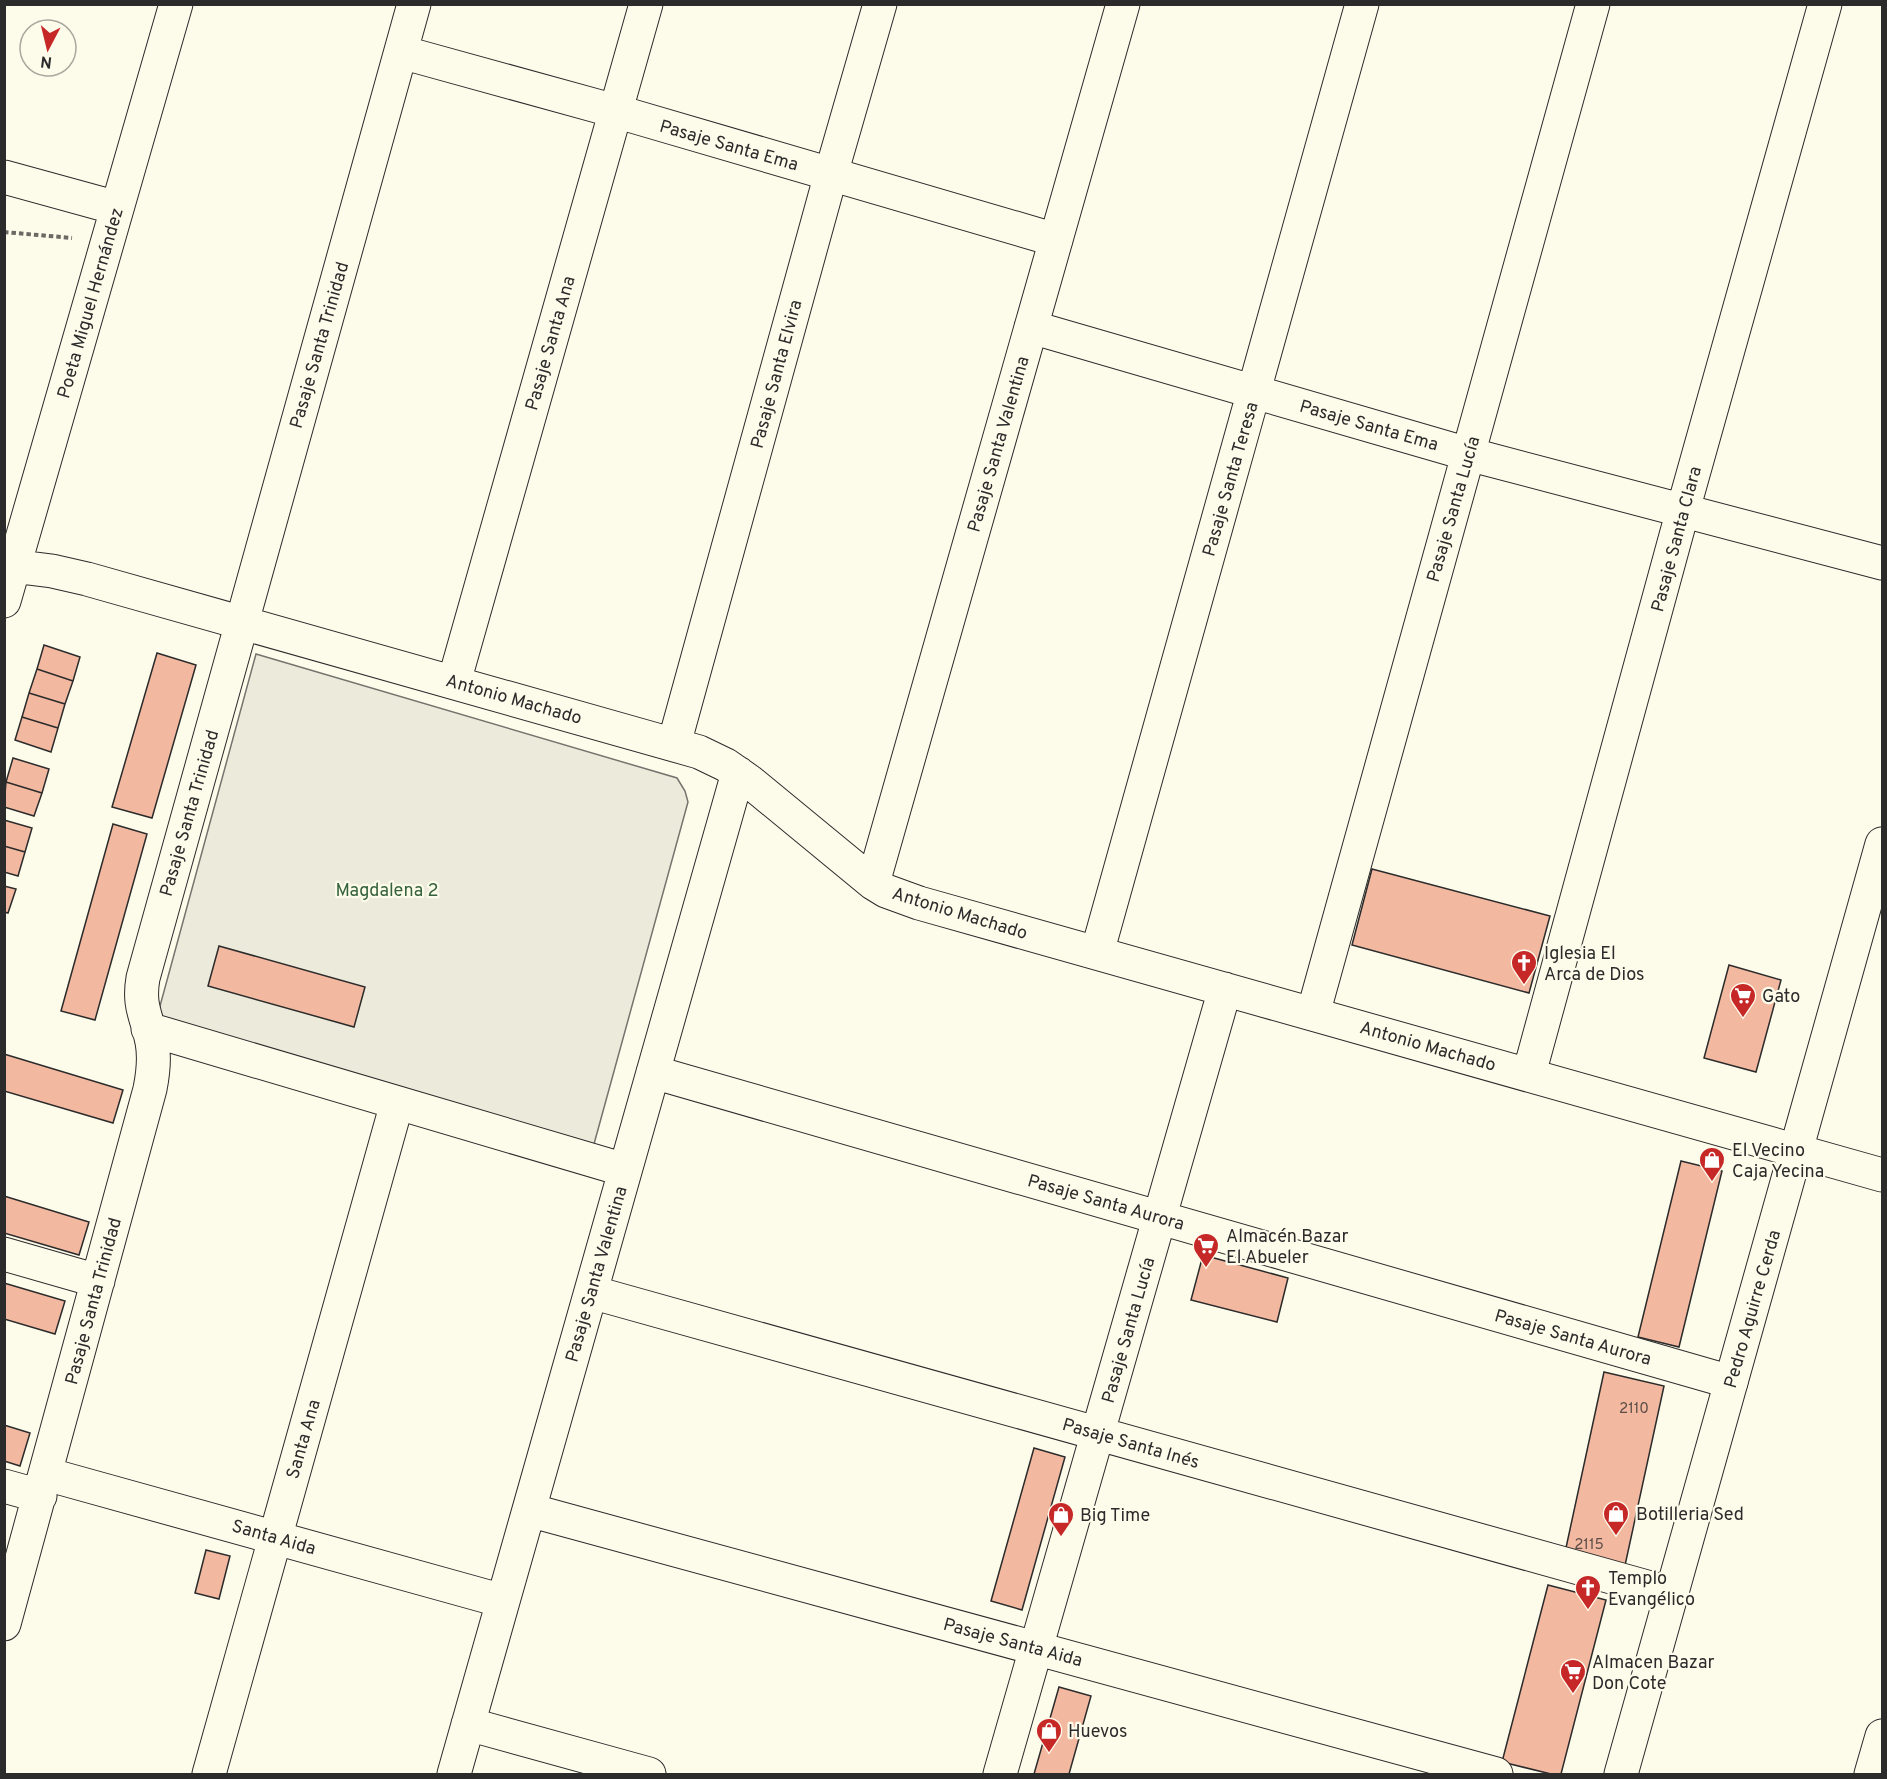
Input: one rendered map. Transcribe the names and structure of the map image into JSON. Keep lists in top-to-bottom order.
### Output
{
  "streets": {
    "street": [
      "Pasaje Santa Ema",
      "Poeta Miguel Hernández",
      "Pasaje Santa Ana",
      "Pasaje Santa Trinidad",
      "Pasaje Santa Elvira",
      "Pasaje Santa Valentina",
      "Pasaje Santa Teresa",
      "Pasaje Santa Lucía",
      "Pasaje Santa Clara",
      "Antonio Machado",
      "Pasaje Santa Aurora",
      "Pedro Aguirre Cerda",
      "Santa Ana",
      "Pasaje Santa Inés",
      "Santa Aida",
      "Pasaje Santa Aida"
    ]
  },
  "crossings": [
    ["Pasaje Santa Ema", "Pasaje Santa Ana"],
    ["Pasaje Santa Ema", "Pasaje Santa Trinidad"],
    ["Pasaje Santa Ema", "Pasaje Santa Elvira"],
    ["Pasaje Santa Ema", "Pasaje Santa Valentina"],
    ["Pasaje Santa Ema", "Pasaje Santa Teresa"],
    ["Pasaje Santa Ema", "Pasaje Santa Lucía"],
    ["Pasaje Santa Ema", "Pasaje Santa Clara"],
    ["Poeta Miguel Hernández", "Antonio Machado"],
    ["Pasaje Santa Ana", "Antonio Machado"],
    ["Pasaje Santa Trinidad", "Antonio Machado"],
    ["Pasaje Santa Trinidad", "Santa Aida"],
    ["Pasaje Santa Elvira", "Antonio Machado"],
    ["Pasaje Santa Valentina", "Antonio Machado"],
    ["Pasaje Santa Valentina", "Pasaje Santa Aurora"],
    ["Pasaje Santa Valentina", "Pasaje Santa Inés"],
    ["Pasaje Santa Valentina", "Santa Aida"],
    ["Pasaje Santa Valentina", "Pasaje Santa Aida"],
    ["Pasaje Santa Teresa", "Antonio Machado"],
    ["Pasaje Santa Lucía", "Antonio Machado"],
    ["Pasaje Santa Lucía", "Pasaje Santa Aurora"],
    ["Pasaje Santa Lucía", "Pasaje Santa Inés"],
    ["Pasaje Santa Lucía", "Pasaje Santa Aida"],
    ["Pasaje Santa Clara", "Antonio Machado"],
    ["Antonio Machado", "Pedro Aguirre Cerda"],
    ["Pasaje Santa Aurora", "Pedro Aguirre Cerda"],
    ["Pedro Aguirre Cerda", "Pasaje Santa Inés"],
    ["Santa Ana", "Santa Aida"]
  ],
  "parks": ["Magdalena 2"],
  "places": {
    "church": ["Iglesia El Arca de Dios", "Templo Evangélico"],
    "supermarket": ["Gato", "Almacén Bazar El Abueler", "Almacen Bazar Don Cote"],
    "shop": [
      "El Vecino Caja Yecina",
      "Botilleria Sed",
      "Big Time",
      "Huevos"
    ]
  },
  "house_numbers": ["2110", "2115"],
  "north": "bottom"
}
